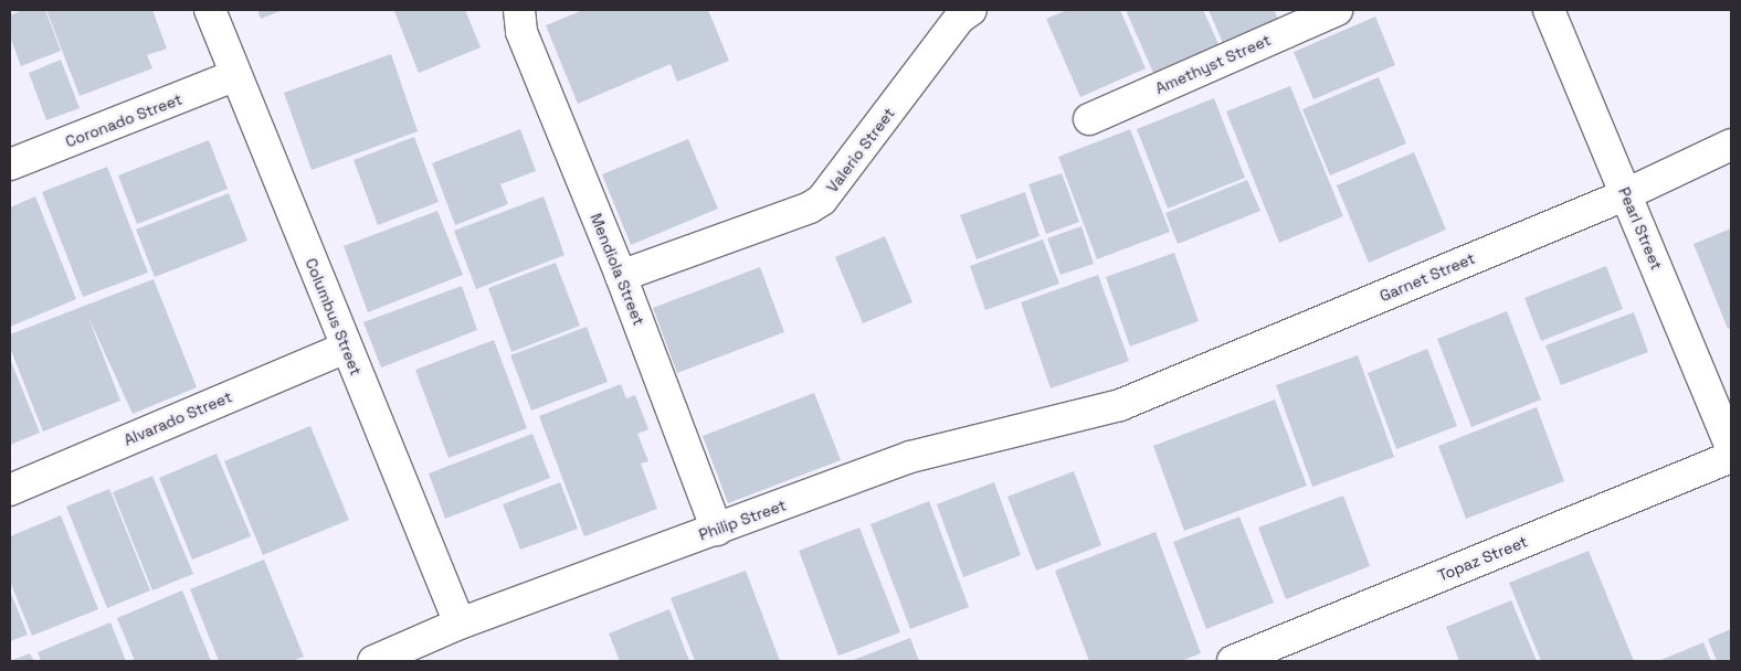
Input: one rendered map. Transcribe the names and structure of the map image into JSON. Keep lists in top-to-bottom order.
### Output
{
  "streets": {
    "street": [
      "Amethyst Street",
      "Coronado Street",
      "Valerio Street",
      "Pearl Street",
      "Mendiola Street",
      "Garnet Street",
      "Columbus Street",
      "Alvarado Street",
      "Philip Street",
      "Topaz Street"
    ]
  },
  "crossings": [
    ["Coronado Street", "Columbus Street"],
    ["Valerio Street", "Mendiola Street"],
    ["Pearl Street", "Garnet Street"],
    ["Mendiola Street", "Philip Street"],
    ["Garnet Street", "Philip Street"],
    ["Columbus Street", "Alvarado Street"],
    ["Columbus Street", "Philip Street"]
  ]
}
